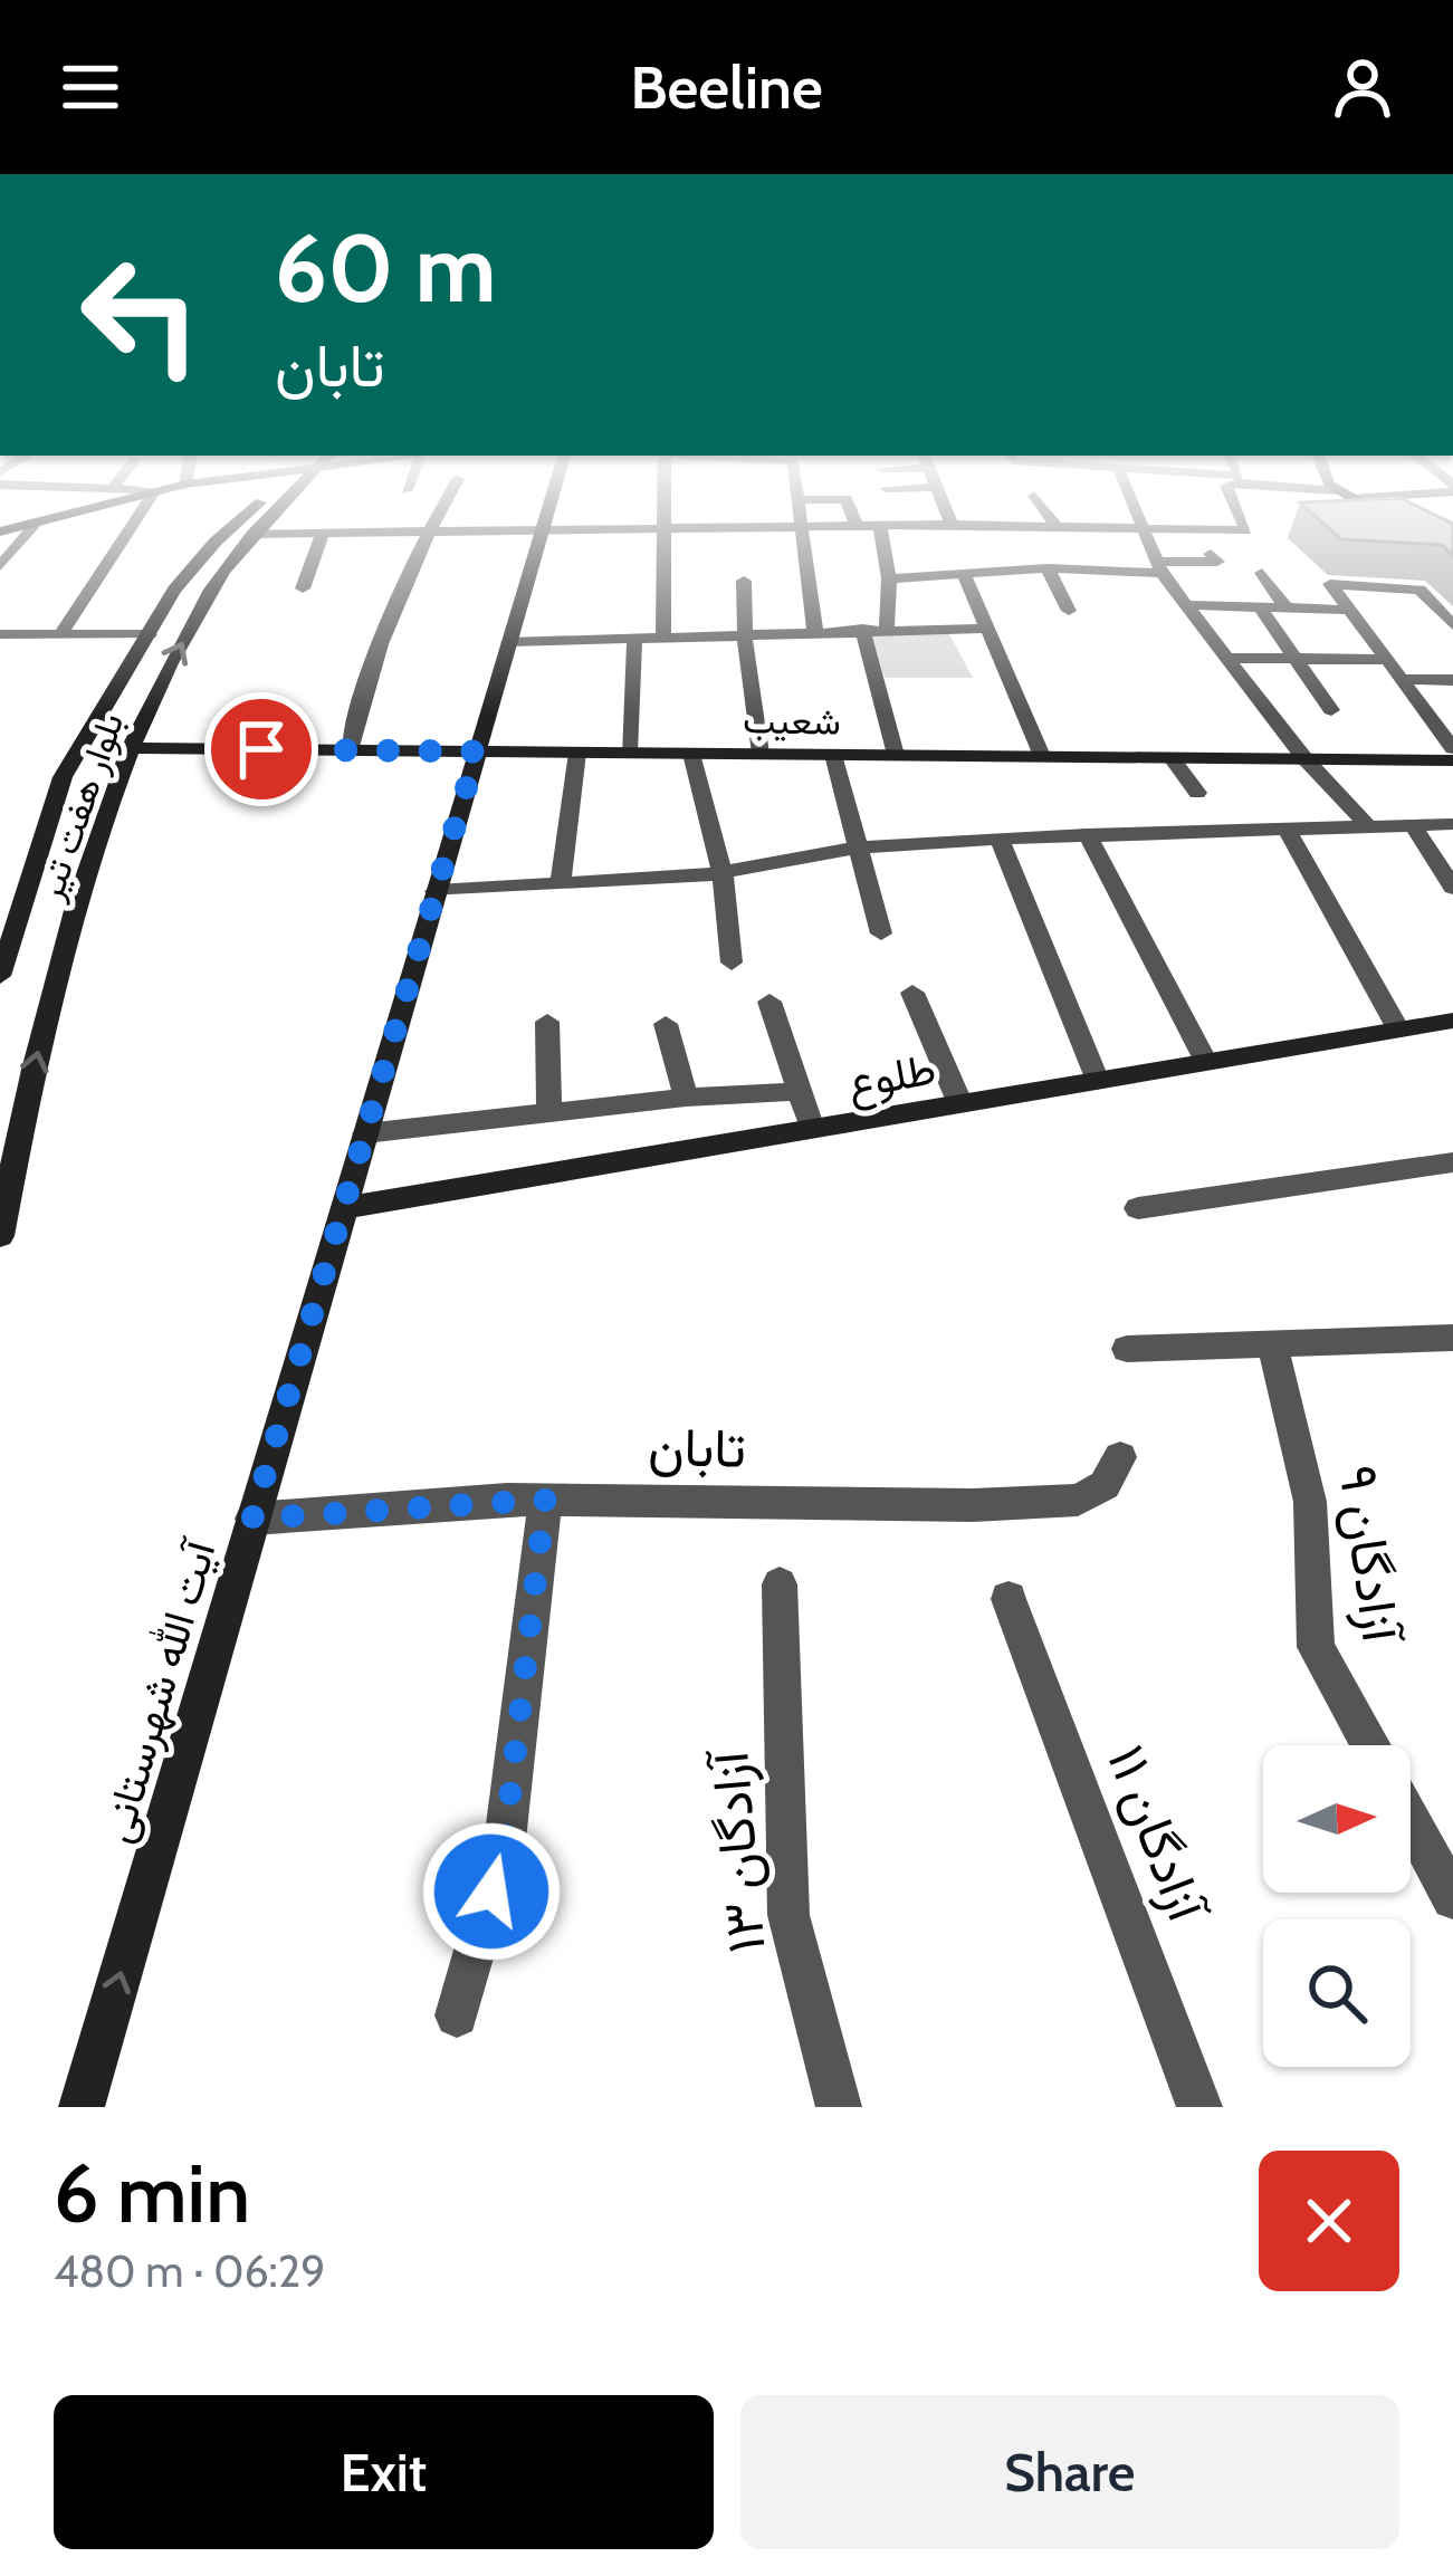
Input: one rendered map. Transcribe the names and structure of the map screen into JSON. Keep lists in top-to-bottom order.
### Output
{
  "streets": {
    "street": [
      "شعیب",
      "بلوار هفت تیر",
      "طلوع",
      "تابان",
      "آزادگان ۹",
      "آیت الله شهرستانی",
      "آزادگان ۱۱",
      "آزادگان ۱۳"
    ]
  },
  "crossings": [
    ["شعیب", "بلوار هفت تیر"],
    ["شعیب", "آیت الله شهرستانی"],
    ["طلوع", "آیت الله شهرستانی"],
    ["تابان", "آیت الله شهرستانی"]
  ],
  "one_way": ["آیت الله شهرستانی"],
  "north": "right",
  "page": {
    "header": "Beeline",
    "turn": ["60 m", "تابان"],
    "heading": ["6 min", "480 m · 06:29"],
    "buttons": ["Exit", "Share"]
  }
}
